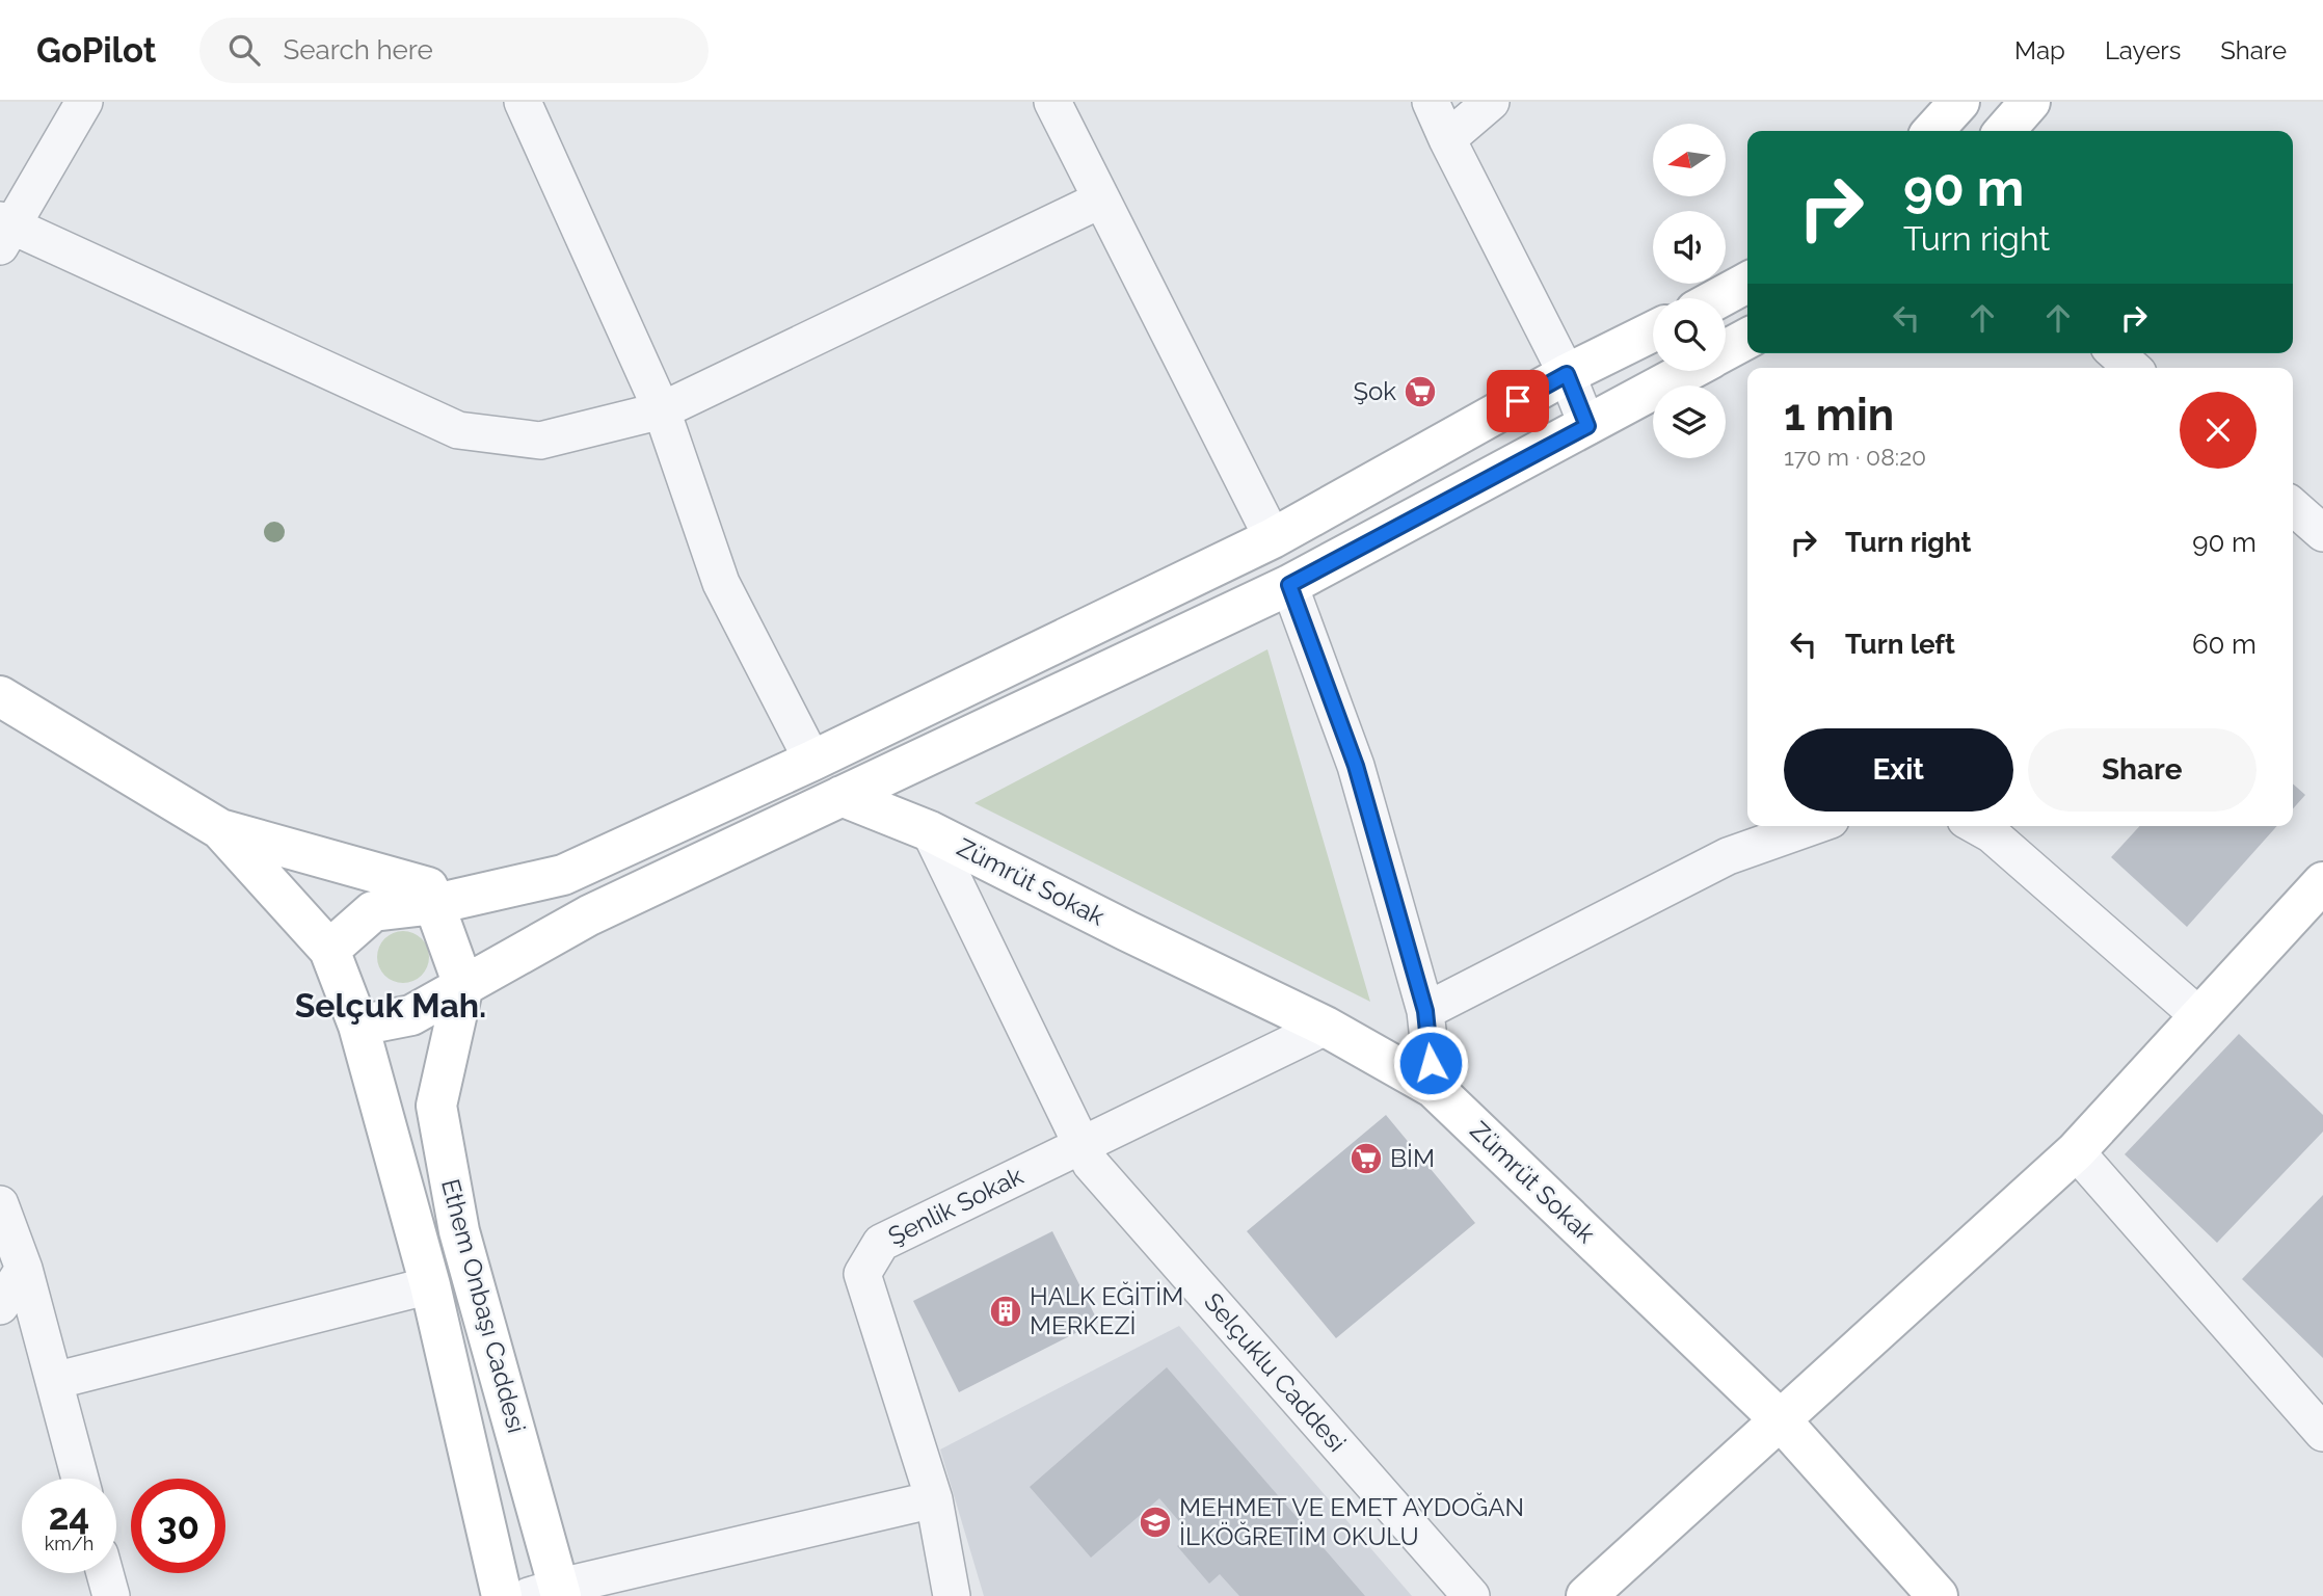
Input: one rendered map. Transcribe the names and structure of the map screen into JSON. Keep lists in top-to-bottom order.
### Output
{
  "streets": {
    "street": [
      "Zümrüt Sokak",
      "Şenlik Sokak",
      "Ethem Onbaşı Caddesi",
      "Selçuklu Caddesi"
    ]
  },
  "crossings": [
    ["Zümrüt Sokak", "Şenlik Sokak"],
    ["Zümrüt Sokak", "Selçuklu Caddesi"],
    ["Şenlik Sokak", "Selçuklu Caddesi"]
  ],
  "districts": ["Selçuk Mah."],
  "places": {
    "supermarket": ["Şok", "BİM"],
    "building": ["HALK EĞİTİM MERKEZİ"],
    "school or university": ["MEHMET VE EMET AYDOĞAN İLKÖĞRETİM OKULU"]
  },
  "north": "left",
  "page": {
    "header": "GoPilot",
    "search": "Search here",
    "nav": ["Map", "Layers", "Share"],
    "turn": ["90 m", "Turn right"],
    "heading": ["1 min", "170 m · 08:20"],
    "list": [
      {
        "name": "Turn right",
        "value": "90 m"
      },
      {
        "name": "Turn left",
        "value": "60 m"
      }
    ],
    "buttons": ["Exit", "Share"],
    "speed": "24 km/h",
    "limit": "30"
  }
}
